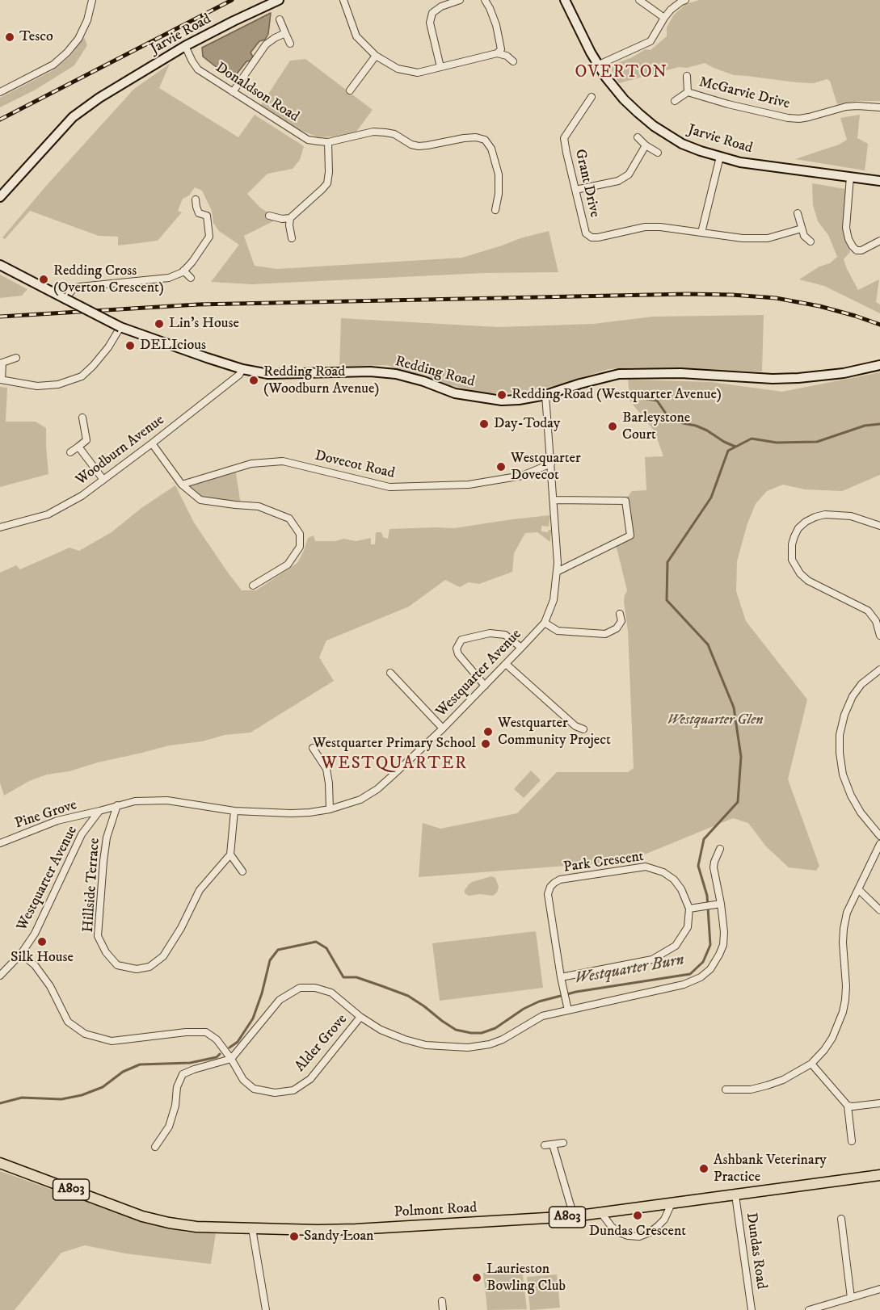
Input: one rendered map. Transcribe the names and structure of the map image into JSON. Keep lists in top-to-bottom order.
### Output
{
  "streets": {
    "main road": [
      "Jarvie Road",
      "Redding Road",
      "A803",
      "Polmont Road"
    ],
    "street": [
      "Donaldson Road",
      "McGarvie Drive",
      "Grant Drive",
      "Woodburn Avenue",
      "Dovecot Road",
      "Westquarter Avenue",
      "Pine Grove",
      "Park Crescent",
      "Hillside Terrace",
      "Alder Grove",
      "Dundas Road"
    ]
  },
  "crossings": [
    ["Jarvie Road", "Donaldson Road"],
    ["Redding Road", "Woodburn Avenue"],
    ["Redding Road", "Westquarter Avenue"],
    ["Dovecot Road", "Westquarter Avenue"],
    ["Westquarter Avenue", "Pine Grove"],
    ["Westquarter Avenue", "Hillside Terrace"],
    ["Polmont Road", "Dundas Road"]
  ],
  "districts": ["OVERTON", "WESTQUARTER"],
  "water": ["Westquarter Burn"],
  "parks": ["Westquarter Glen"],
  "places": [
    "Tesco",
    "Redding Cross (Overton Crescent)",
    "Lin's House",
    "DELIcious",
    "Redding Road (Woodburn Avenue)",
    "Redding Road (Westquarter Avenue)",
    "Day-Today",
    "Barleystone Court",
    "Westquarter Dovecot",
    "Westquarter Community Project",
    "Westquarter Primary School",
    "Silk House",
    "Ashbank Veterinary Practice",
    "Dundas Crescent",
    "Sandy Loan",
    "Laurieston Bowling Club"
  ]
}
